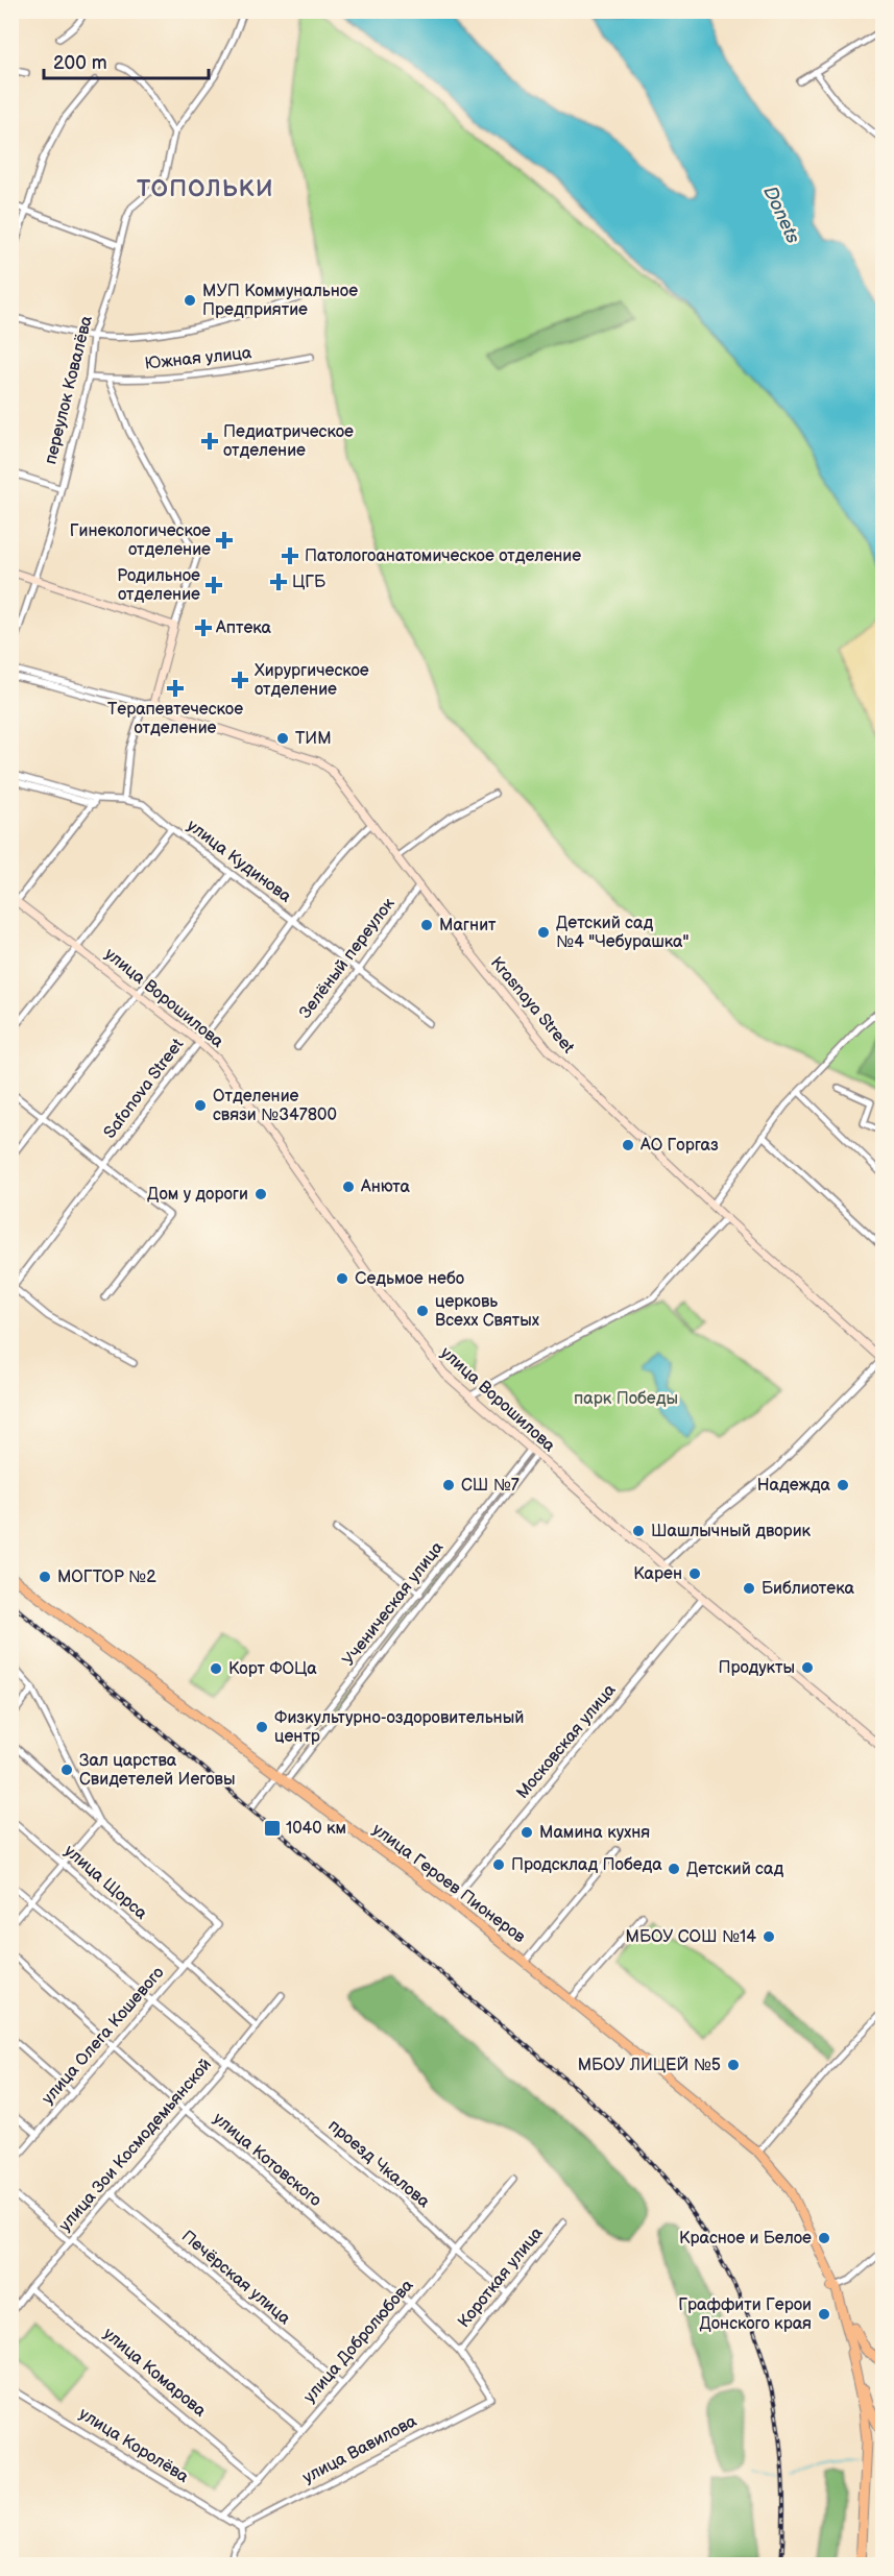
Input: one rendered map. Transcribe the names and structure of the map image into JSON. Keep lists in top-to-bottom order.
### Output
{
  "streets": {
    "main road": ["улица Героев Пионеров"],
    "street": [
      "Южная улица",
      "переулок Ковалёва",
      "улица Кудинова",
      "Зелёный переулок",
      "улица Ворошилова",
      "Krasnaya Street",
      "Safonova Street",
      "Ученическая улица",
      "Московская улица",
      "улица Щорса",
      "улица Олега Кошевого",
      "улица Зои Космодемьянской",
      "улица Котовского",
      "проезд Чкалова",
      "Печёрская улица",
      "Короткая улица",
      "улица Добролюбова",
      "улица Комарова",
      "улица Королёва",
      "улица Вавилова"
    ]
  },
  "crossings": [
    ["Южная улица", "переулок Ковалёва"],
    ["улица Кудинова", "Зелёный переулок"],
    ["улица Кудинова", "Safonova Street"],
    ["Зелёный переулок", "Krasnaya Street"],
    ["улица Ворошилова", "Safonova Street"],
    ["улица Ворошилова", "Ученическая улица"],
    ["улица Ворошилова", "Московская улица"],
    ["Krasnaya Street", "Safonova Street"],
    ["Ученическая улица", "улица Героев Пионеров"],
    ["Московская улица", "улица Героев Пионеров"],
    ["улица Щорса", "улица Олега Кошевого"],
    ["улица Щорса", "улица Зои Космодемьянской"],
    ["улица Олега Кошевого", "улица Котовского"],
    ["улица Олега Кошевого", "проезд Чкалова"],
    ["улица Зои Космодемьянской", "улица Котовского"],
    ["улица Зои Космодемьянской", "проезд Чкалова"],
    ["улица Зои Космодемьянской", "Печёрская улица"],
    ["улица Зои Космодемьянской", "улица Комарова"],
    ["улица Котовского", "Короткая улица"],
    ["улица Котовского", "улица Добролюбова"],
    ["улица Котовского", "улица Вавилова"],
    ["проезд Чкалова", "Короткая улица"],
    ["проезд Чкалова", "улица Добролюбова"],
    ["Печёрская улица", "улица Добролюбова"],
    ["улица Добролюбова", "улица Комарова"],
    ["улица Добролюбова", "улица Королёва"],
    ["улица Королёва", "улица Вавилова"]
  ],
  "districts": ["ТОПОЛЬКИ"],
  "water": ["Donets"],
  "parks": ["парк Победы"],
  "places": {
    "other": [
      "МУП Коммунальное Предприятие",
      "ТИМ",
      "Магнит",
      "Детский сад №4 \"Чебурашка\"",
      "Отделение связи №347800",
      "АО Горгаз",
      "Анюта",
      "Дом у дороги",
      "Cедьмое небо",
      "церковь Всехх Святых",
      "СШ №7",
      "Надежда",
      "Шашлычный дворик",
      "Карен",
      "МОГТОР №2",
      "Библиотека",
      "Продукты",
      "Корт ФОЦа",
      "Физкультурно-оздоровительный центр",
      "Зал царства Свидетелей Иеговы",
      "Мамина кухня",
      "Продсклад Победа",
      "Детский сад",
      "МБОУ СОШ №14",
      "МБОУ ЛИЦЕЙ №5",
      "Красное и Белое",
      "Граффити Герои Донского края"
    ],
    "health": [
      "Педиатрическое отделение",
      "Гинекологическое отделение",
      "Патологоанатомическое отделение",
      "ЦГБ",
      "Родильное отделение",
      "Аптека",
      "Хирургическое отделение",
      "Терапевтеческое отделение"
    ],
    "transit": ["1040 км"]
  },
  "scale_bar": "200 m"
}
